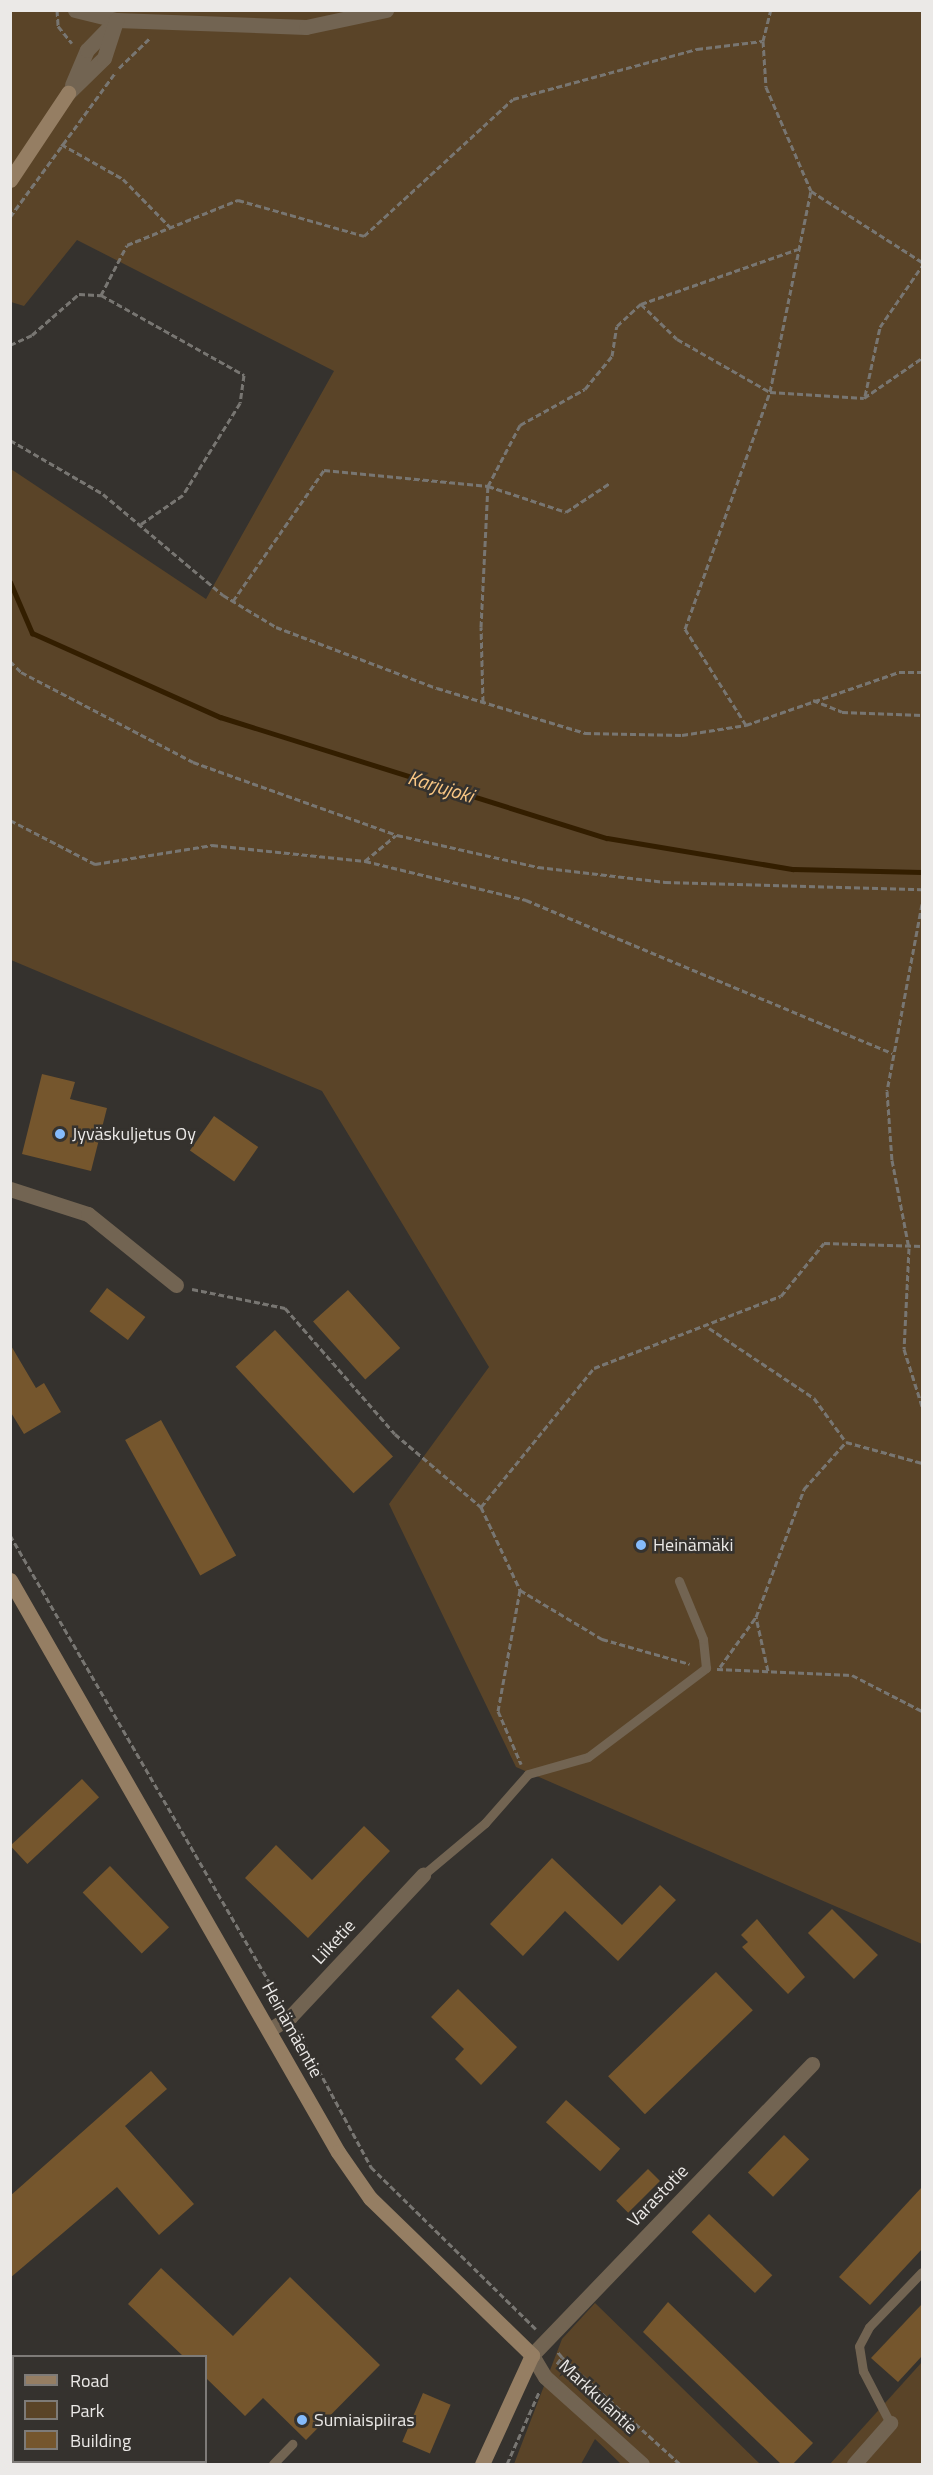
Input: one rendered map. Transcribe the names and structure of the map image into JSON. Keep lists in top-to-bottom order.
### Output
{
  "streets": {
    "street": [
      "Liiketie",
      "Heinämäentie",
      "Varastotie",
      "Markkulantie"
    ]
  },
  "crossings": [
    ["Liiketie", "Heinämäentie"],
    ["Heinämäentie", "Varastotie"],
    ["Heinämäentie", "Markkulantie"],
    ["Varastotie", "Markkulantie"]
  ],
  "water": ["Karjujoki"],
  "places": ["Jyväskuljetus Oy", "Heinämäki", "Sumiaispiiras"],
  "legend": ["Road", "Park", "Building"]
}
